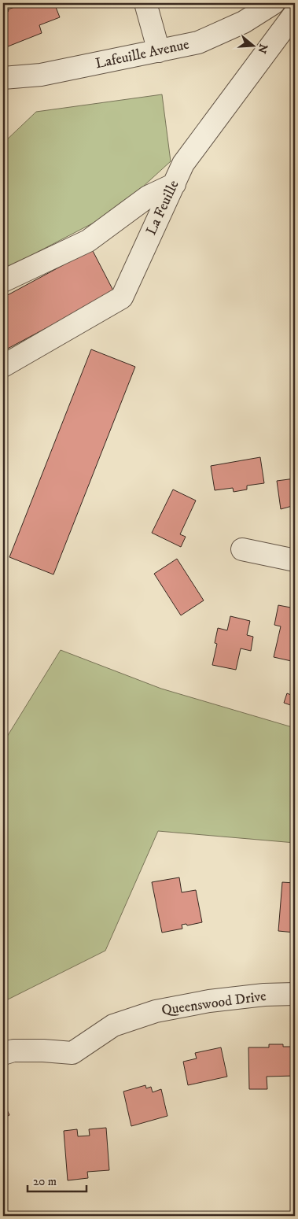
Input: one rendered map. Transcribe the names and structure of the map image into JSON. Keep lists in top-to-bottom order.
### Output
{
  "streets": {
    "street": ["Lafeuille Avenue", "La Feuille", "Queenswood Drive"]
  },
  "scale_bar": "20 m",
  "north": "right"
}
